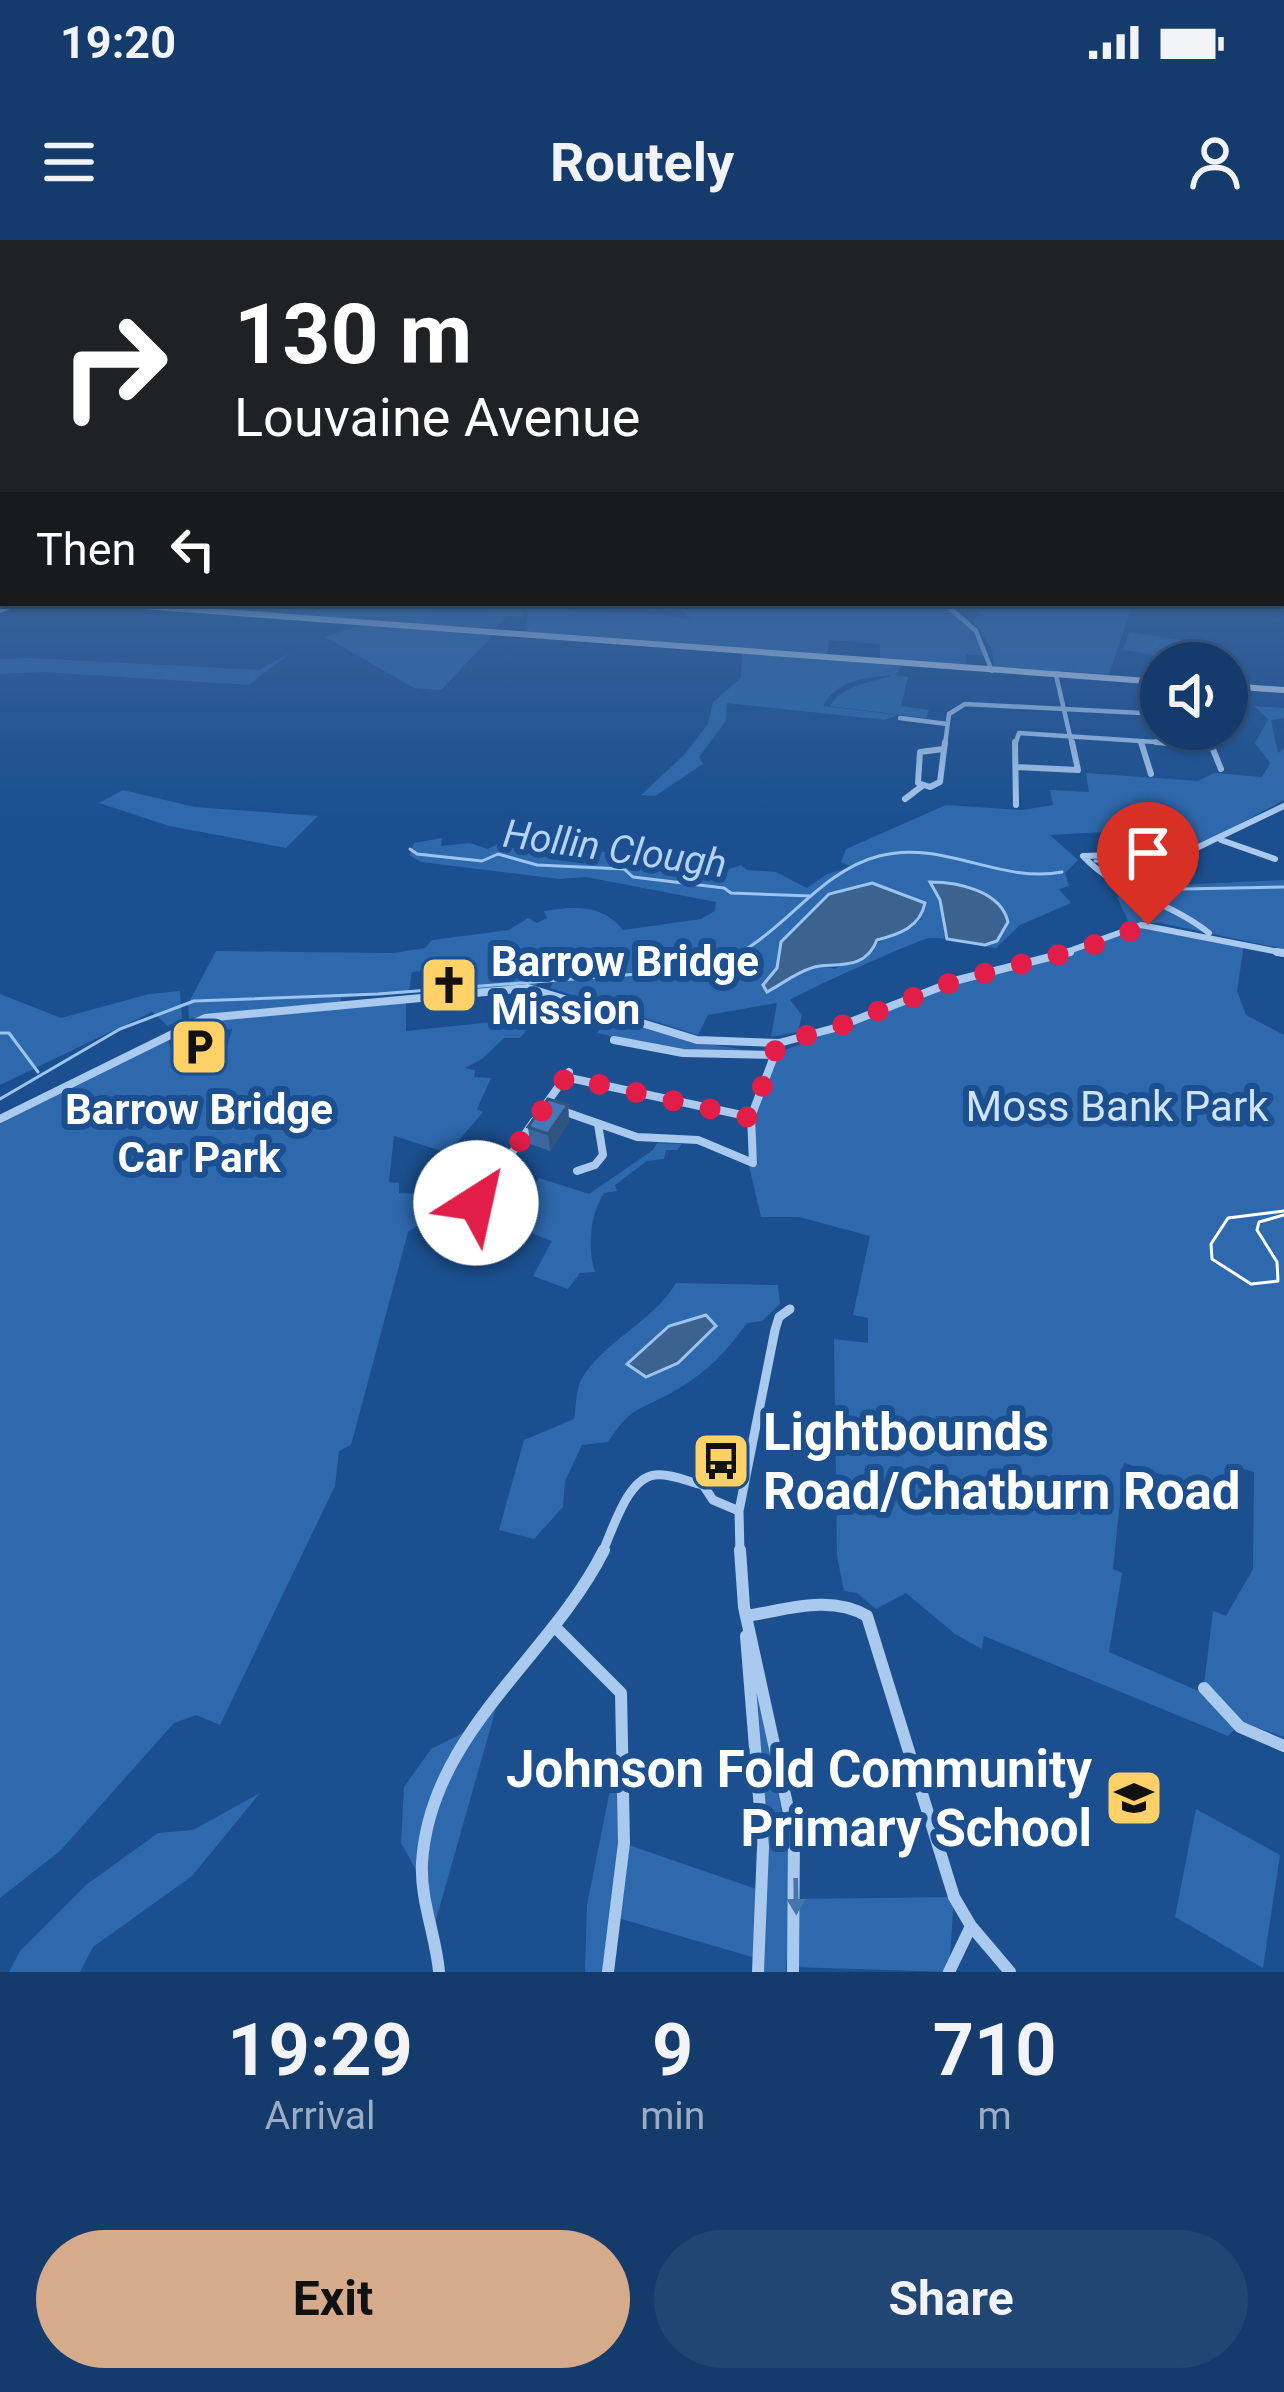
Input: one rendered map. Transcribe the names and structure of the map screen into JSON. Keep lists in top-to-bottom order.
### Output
{
  "water": ["Hollin Clough"],
  "parks": ["Moss Bank Park"],
  "places": {
    "church": ["Barrow Bridge Mission"],
    "parking": ["Barrow Bridge Car Park"],
    "bus stop": ["Lightbounds Road/Chatburn Road"],
    "school or university": ["Johnson Fold Community Primary School"]
  },
  "page": {
    "status": "19:20",
    "header": "Routely",
    "turn": ["130 m", "Louvaine Avenue"],
    "then": "Then",
    "eta": [
      "19:29",
      "Arrival",
      "9",
      "min",
      "710",
      "m"
    ],
    "buttons": ["Exit", "Share"]
  }
}
